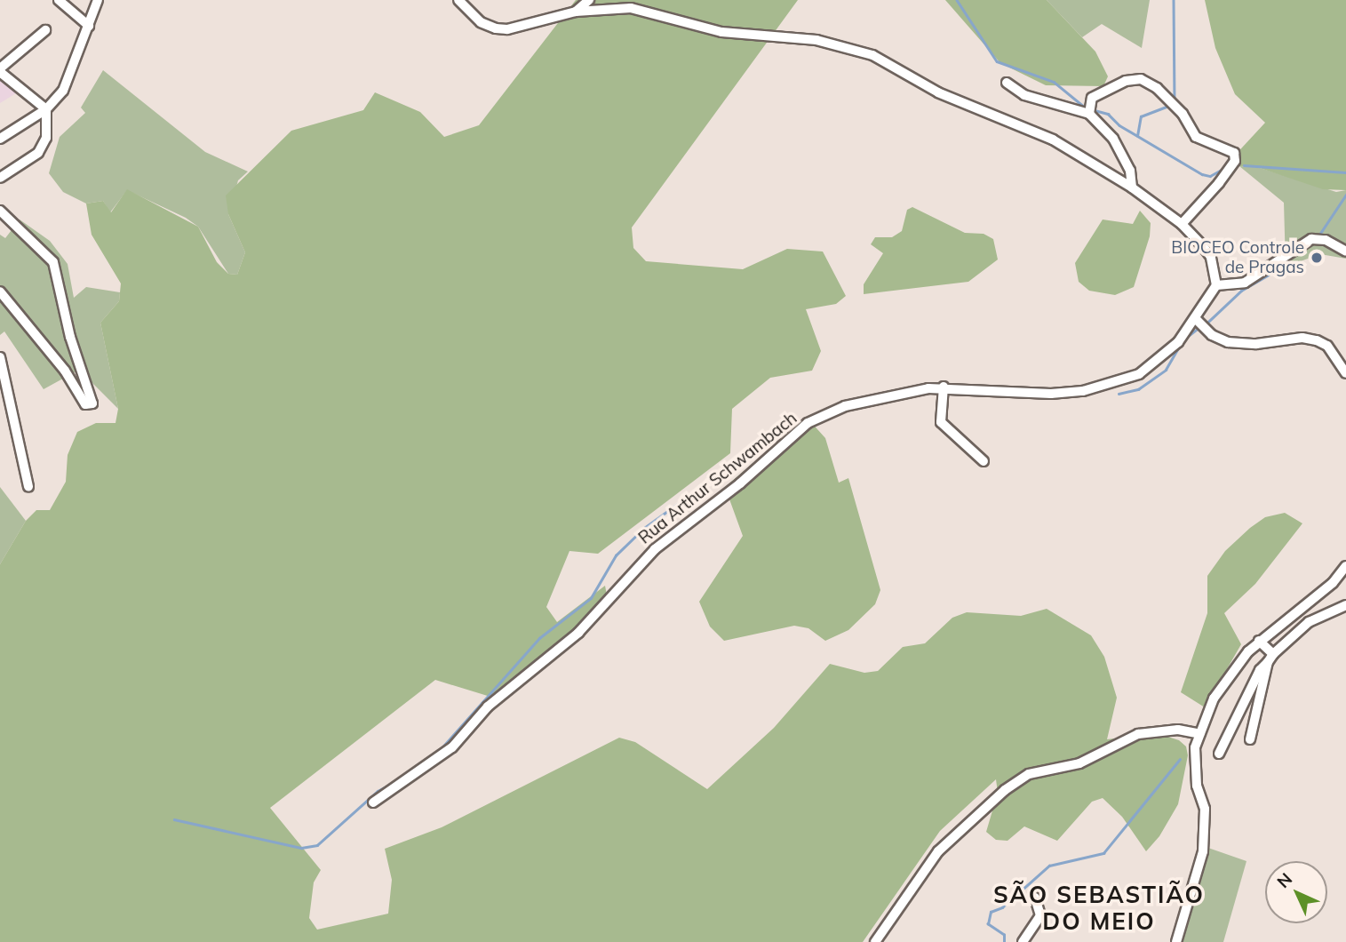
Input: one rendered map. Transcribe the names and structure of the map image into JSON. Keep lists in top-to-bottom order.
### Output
{
  "streets": {
    "street": ["Rua Arthur Schwambach"]
  },
  "districts": ["SÃO SEBASTIÃO DO MEIO"],
  "places": ["BIOCEO Controle de Pragas"],
  "north": "top left"
}
